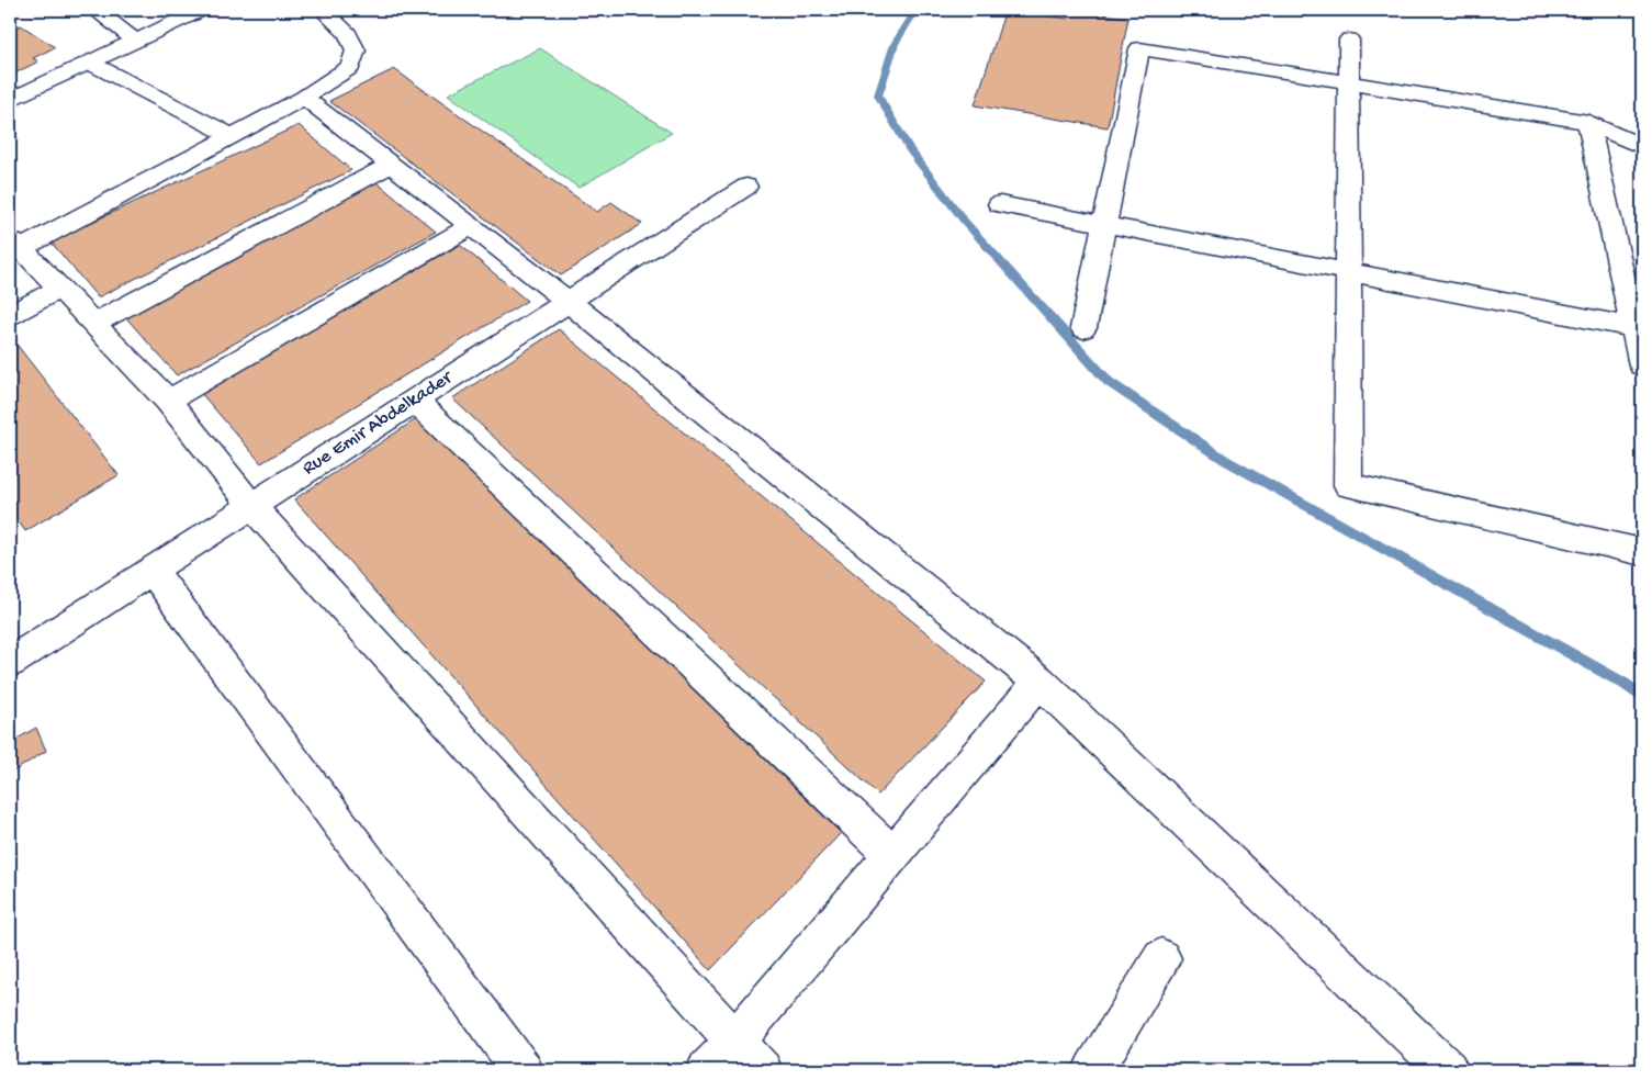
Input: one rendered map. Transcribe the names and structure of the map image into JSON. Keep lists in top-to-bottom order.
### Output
{
  "streets": {
    "street": ["Rue Emir Abdelkader"]
  }
}
